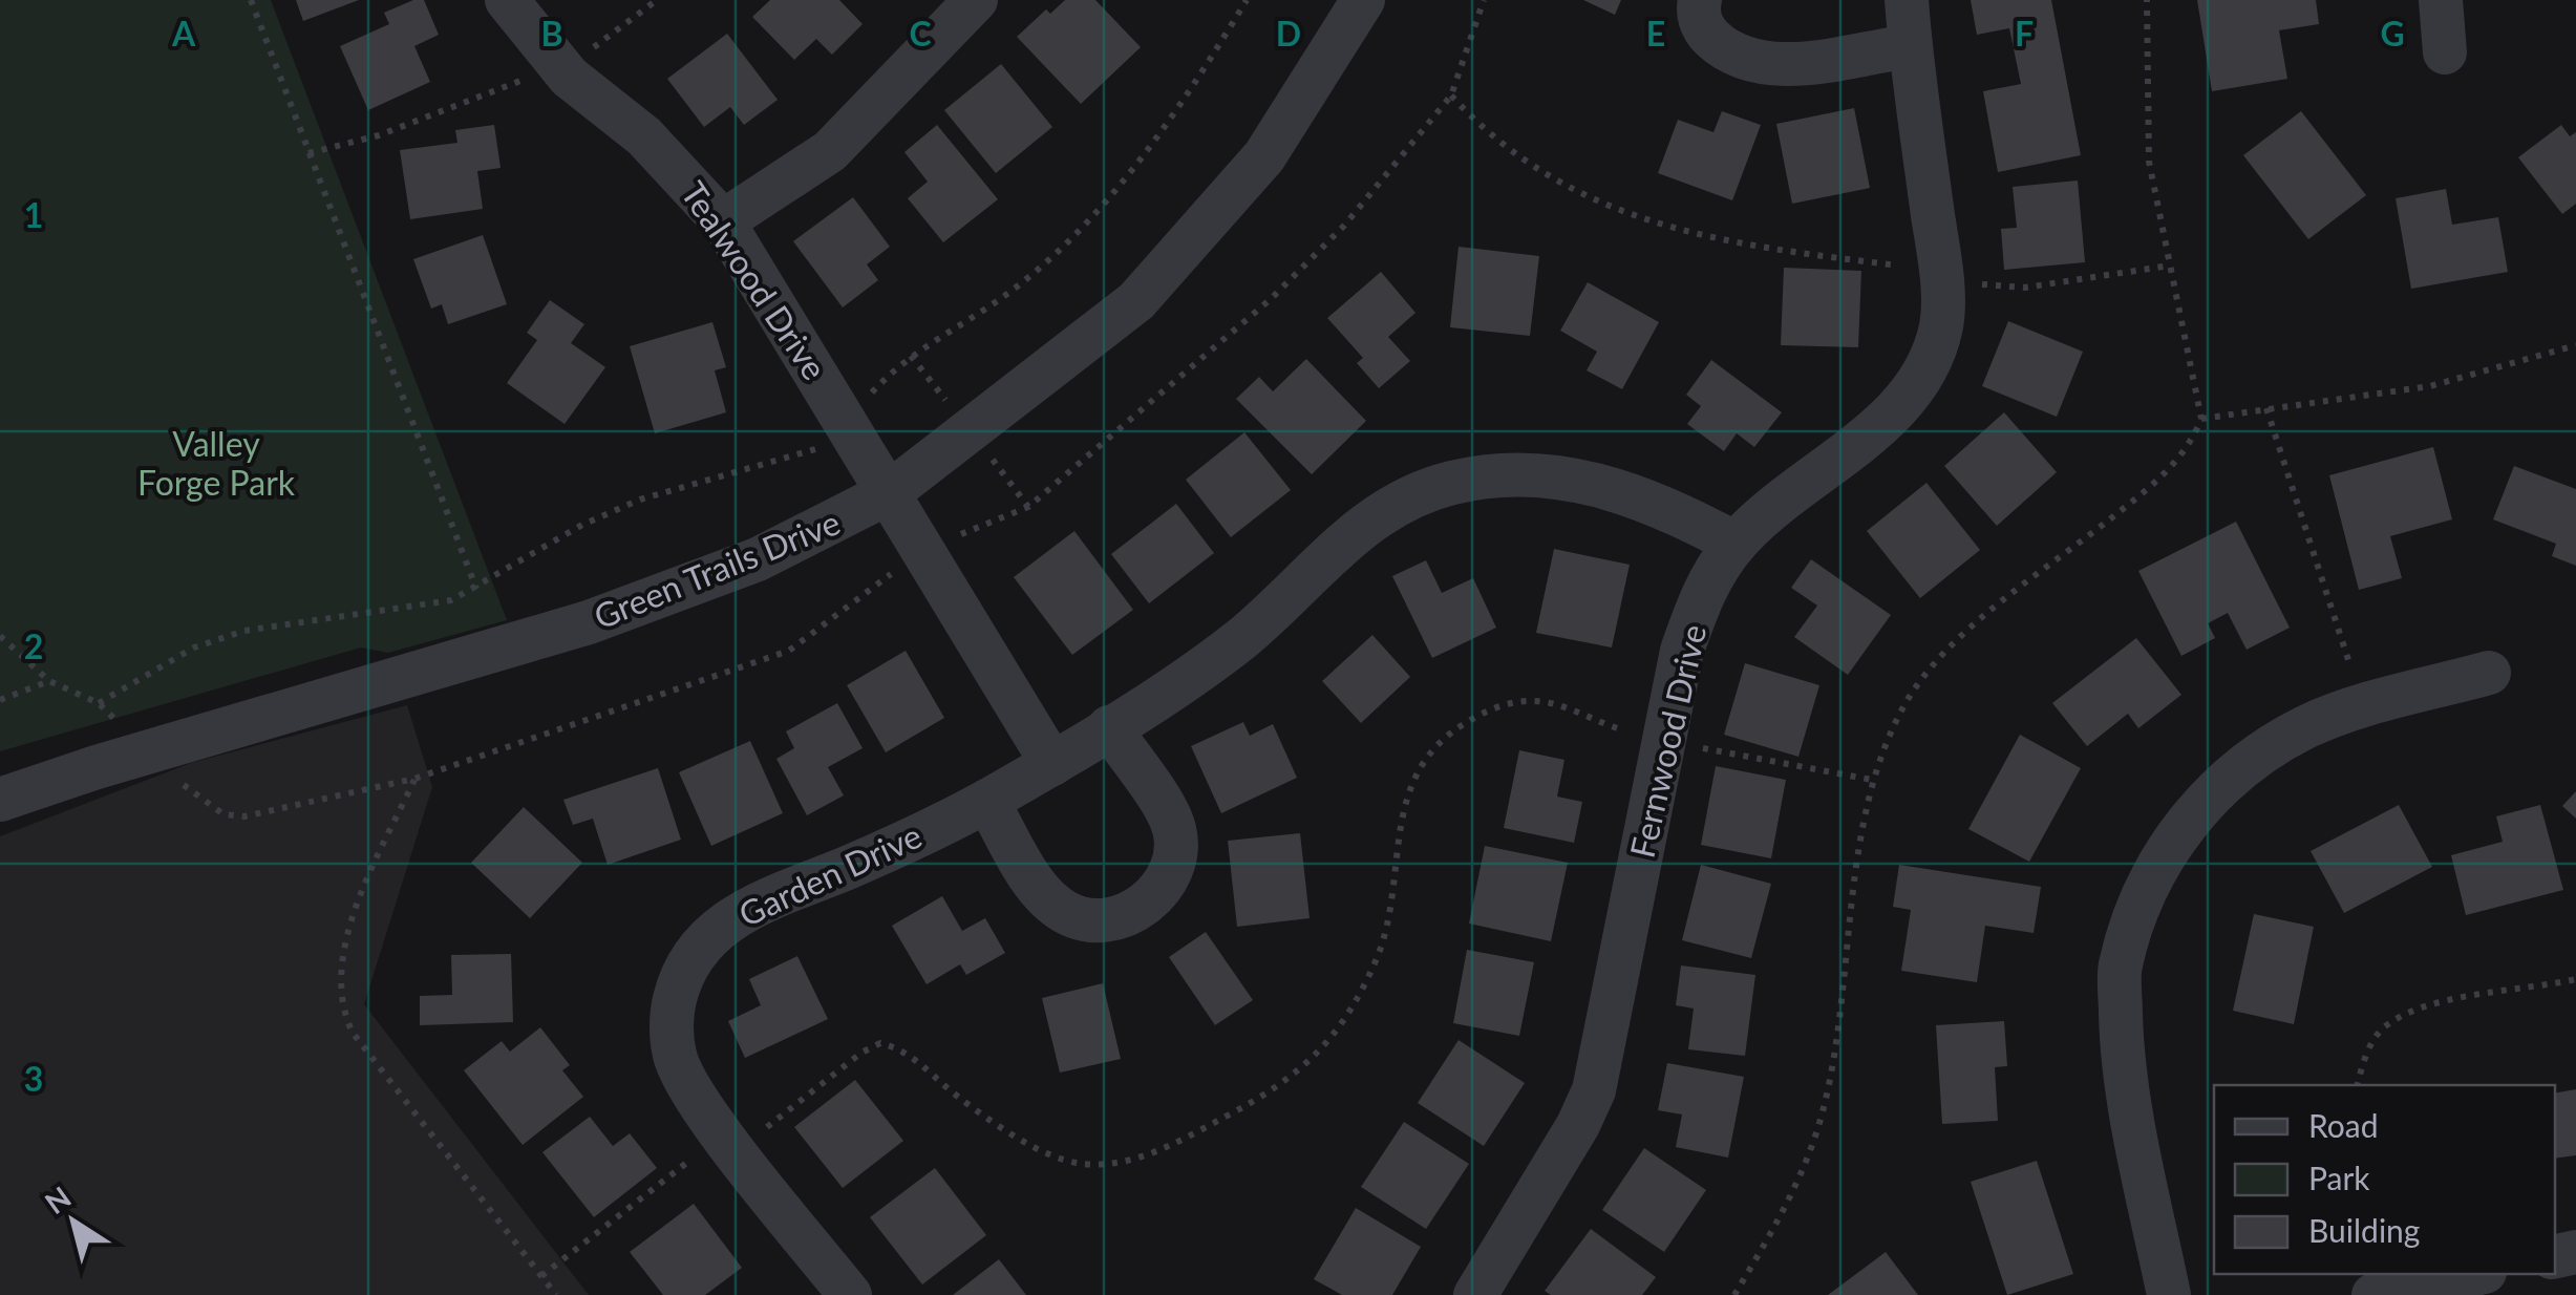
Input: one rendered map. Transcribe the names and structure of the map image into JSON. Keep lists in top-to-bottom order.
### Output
{
  "streets": {
    "street": [
      "Tealwood Drive",
      "Green Trails Drive",
      "Fernwood Drive",
      "Garden Drive"
    ]
  },
  "crossings": [
    ["Tealwood Drive", "Green Trails Drive"],
    ["Fernwood Drive", "Garden Drive"]
  ],
  "parks": ["Valley Forge Park"],
  "legend": ["Road", "Park", "Building"],
  "north": "top left",
  "grid": {
    "columns": [
      "A",
      "B",
      "C",
      "D",
      "E",
      "F",
      "G"
    ],
    "rows": ["1", "2", "3"]
  }
}
